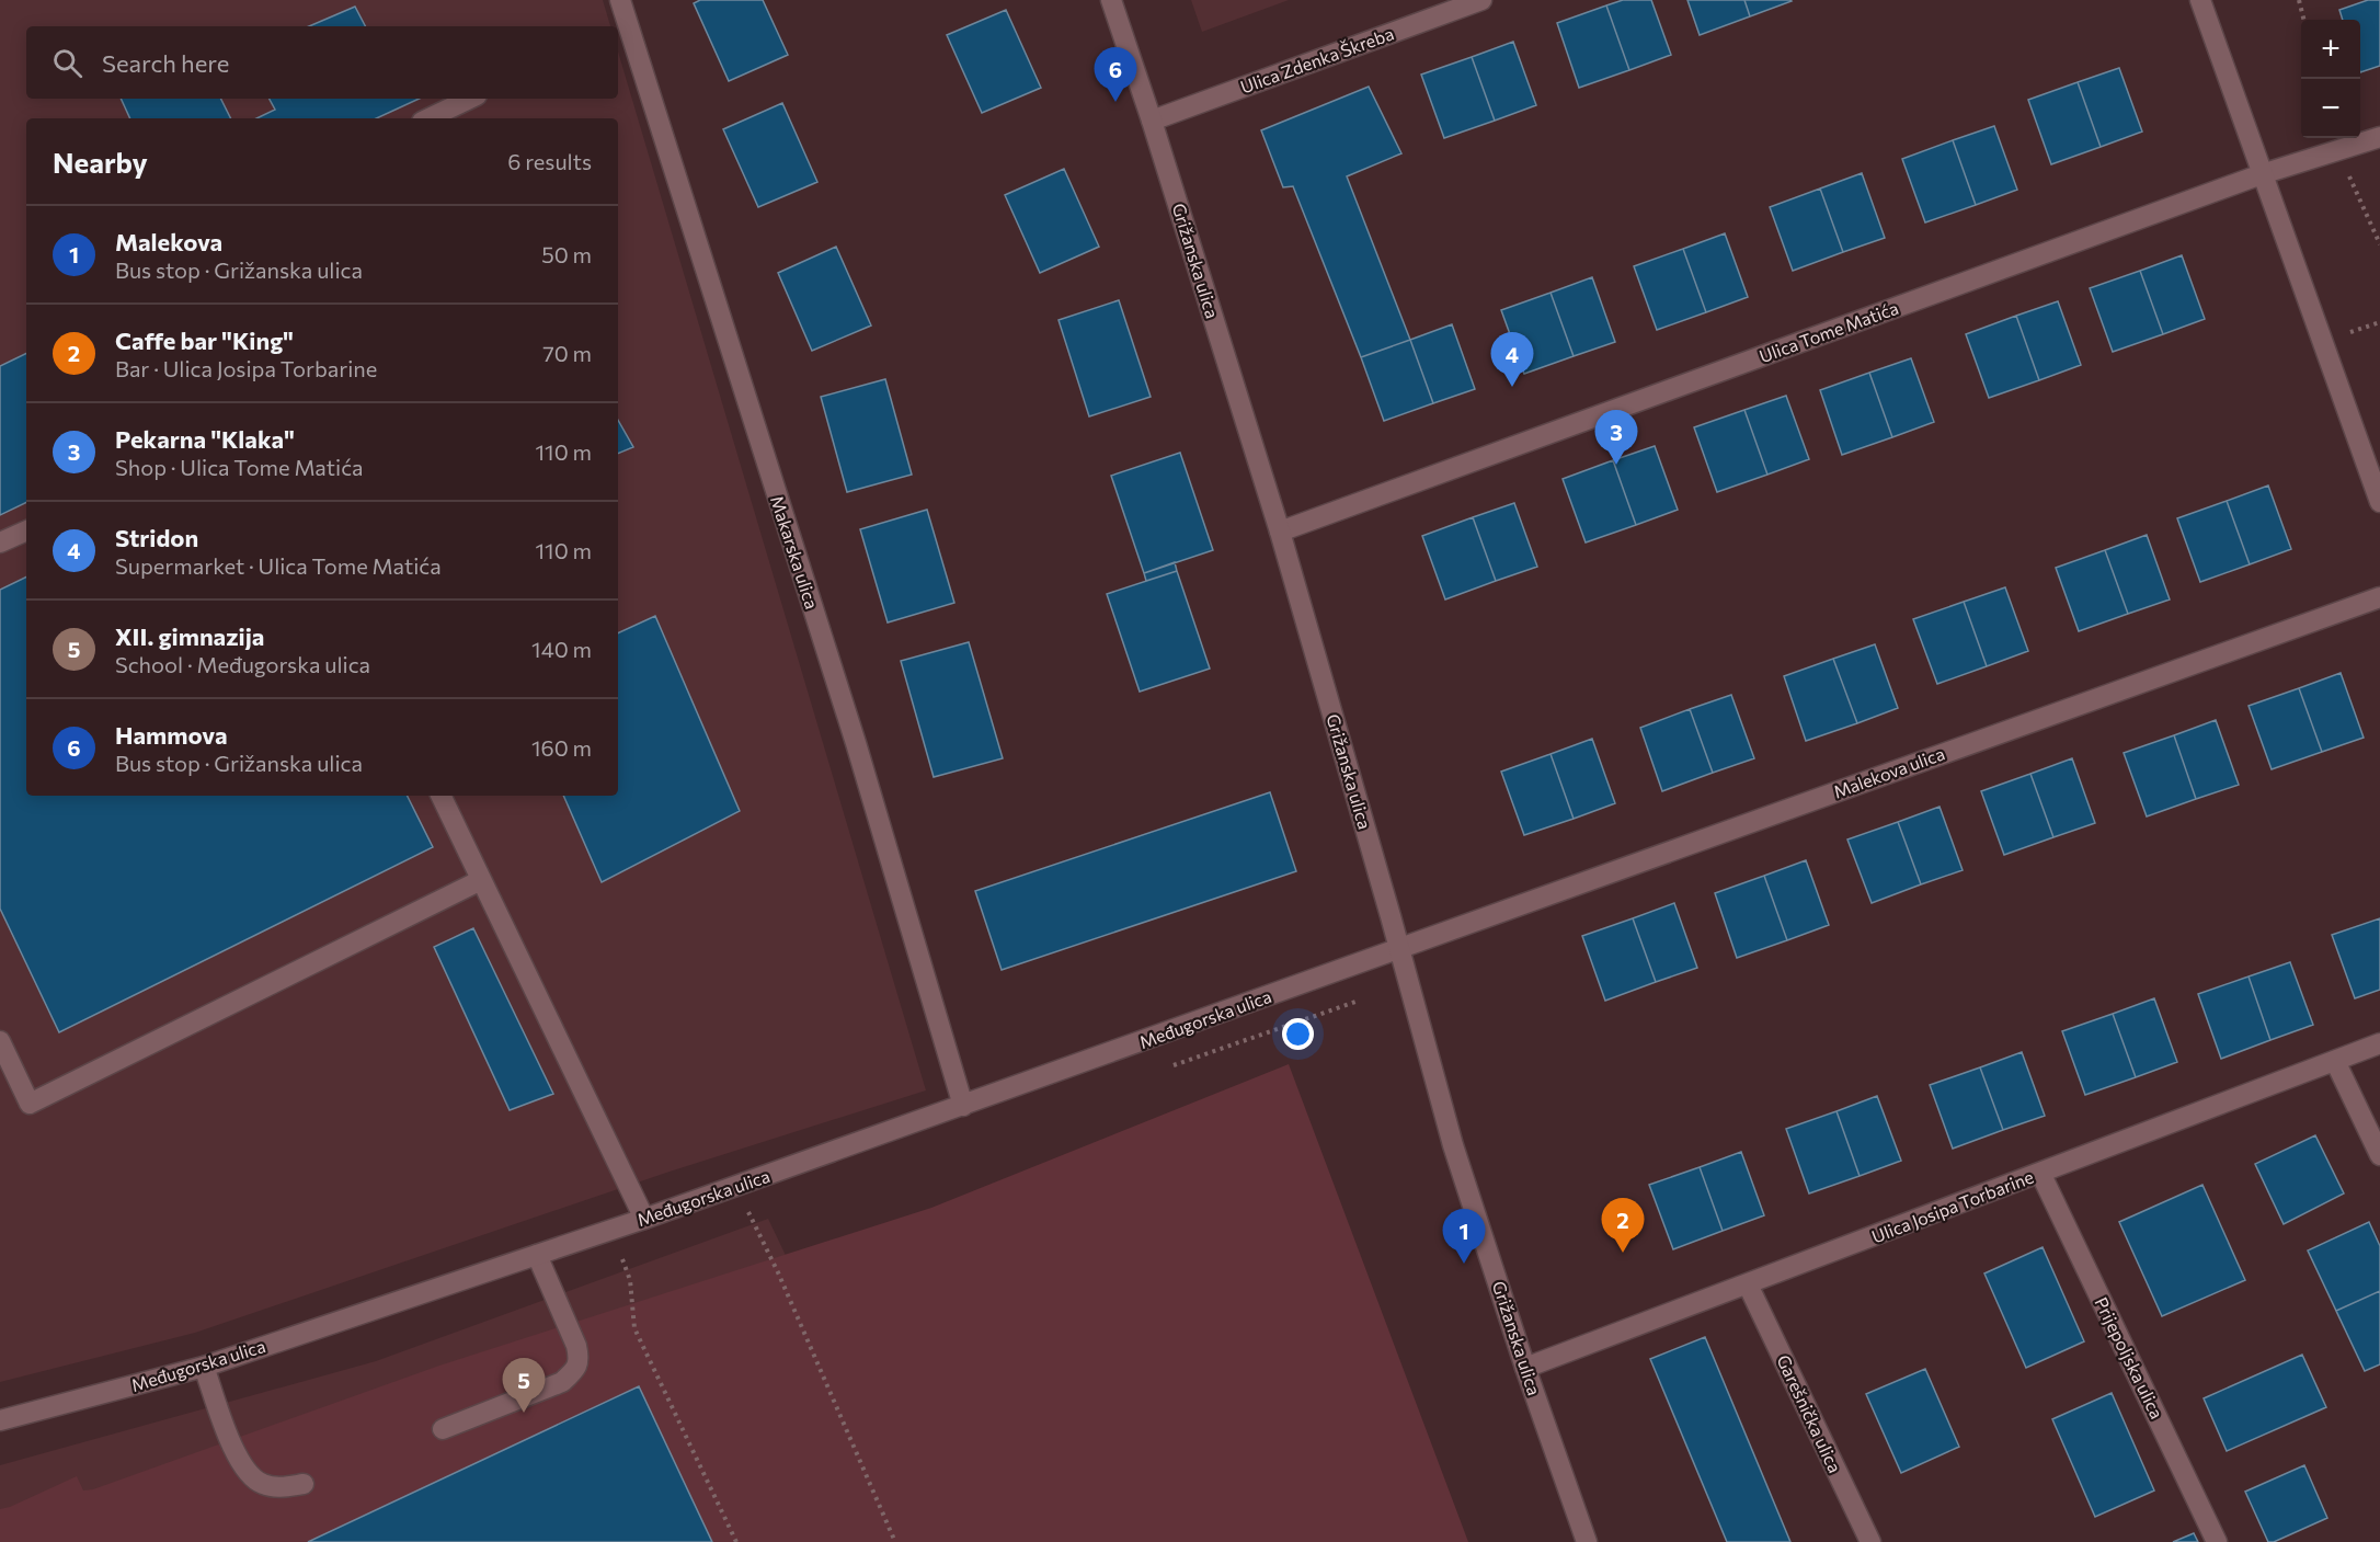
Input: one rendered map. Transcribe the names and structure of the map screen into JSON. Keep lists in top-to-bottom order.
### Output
{
  "streets": {
    "street": [
      "Ulica Zdenka Škreba",
      "Grižanska ulica",
      "Ulica Tome Matića",
      "Makarska ulica",
      "Malekova ulica",
      "Međugorska ulica",
      "Ulica Josipa Torbarine",
      "Prijepoljska ulica",
      "Garešnička ulica"
    ]
  },
  "crossings": [
    ["Ulica Zdenka Škreba", "Grižanska ulica"],
    ["Grižanska ulica", "Ulica Tome Matića"],
    ["Grižanska ulica", "Malekova ulica"],
    ["Grižanska ulica", "Međugorska ulica"],
    ["Grižanska ulica", "Ulica Josipa Torbarine"],
    ["Makarska ulica", "Međugorska ulica"],
    ["Malekova ulica", "Međugorska ulica"],
    ["Ulica Josipa Torbarine", "Prijepoljska ulica"],
    ["Ulica Josipa Torbarine", "Garešnička ulica"]
  ],
  "page": {
    "map_buttons": ["+", "−"],
    "search": "Search here",
    "pins": [
      "6",
      "4",
      "3",
      "2",
      "1",
      "5"
    ],
    "heading": ["Nearby", "6 results"],
    "list": [
      {
        "mark": "1",
        "name": "Malekova",
        "note": "Bus stop · Grižanska ulica",
        "value": "50 m"
      },
      {
        "mark": "2",
        "name": "Caffe bar \"King\"",
        "note": "Bar · Ulica Josipa Torbarine",
        "value": "70 m"
      },
      {
        "mark": "3",
        "name": "Pekarna \"Klaka\"",
        "note": "Shop · Ulica Tome Matića",
        "value": "110 m"
      },
      {
        "mark": "4",
        "name": "Stridon",
        "note": "Supermarket · Ulica Tome Matića",
        "value": "110 m"
      },
      {
        "mark": "5",
        "name": "XII. gimnazija",
        "note": "School · Međugorska ulica",
        "value": "140 m"
      },
      {
        "mark": "6",
        "name": "Hammova",
        "note": "Bus stop · Grižanska ulica",
        "value": "160 m"
      }
    ]
  }
}
